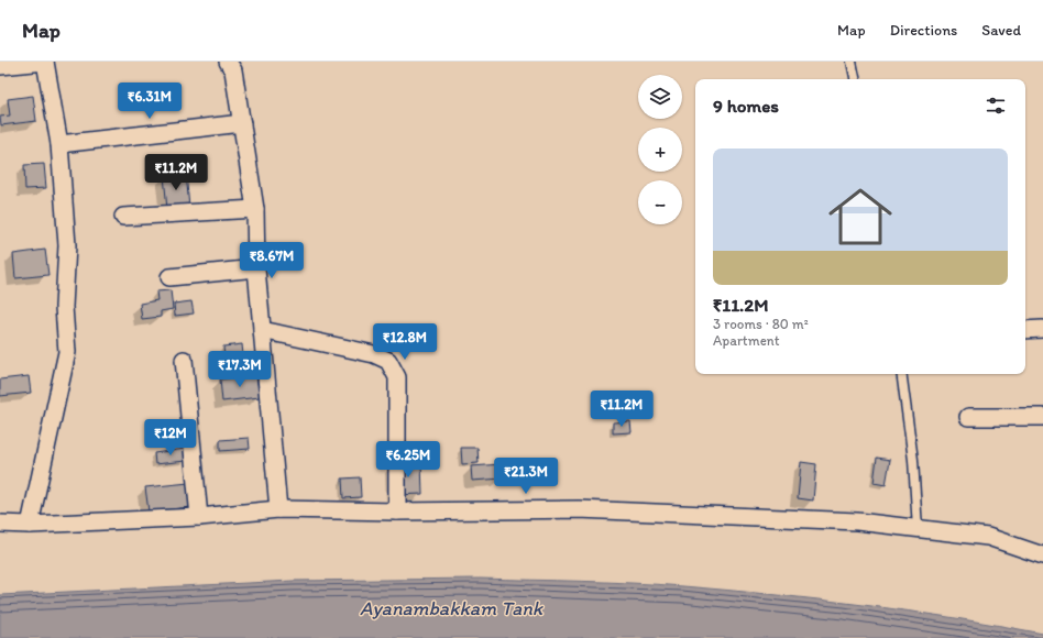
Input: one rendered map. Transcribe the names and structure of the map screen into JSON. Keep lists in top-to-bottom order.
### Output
{
  "water": ["Ayanambakkam Tank"],
  "page": {
    "header": "Map",
    "nav": ["Map", "Directions", "Saved"],
    "map_buttons": ["+", "−"],
    "heading": "9 homes",
    "price": [
      "₹6.31M",
      "₹11.2M",
      "₹8.67M",
      "₹12.8M",
      "₹17.3M",
      "₹11.2M",
      "₹12M",
      "₹6.25M",
      "₹21.3M"
    ],
    "list": [
      {
        "name": "₹11.2M",
        "note": "3 rooms · 80 m² · Apartment"
      }
    ]
  }
}
